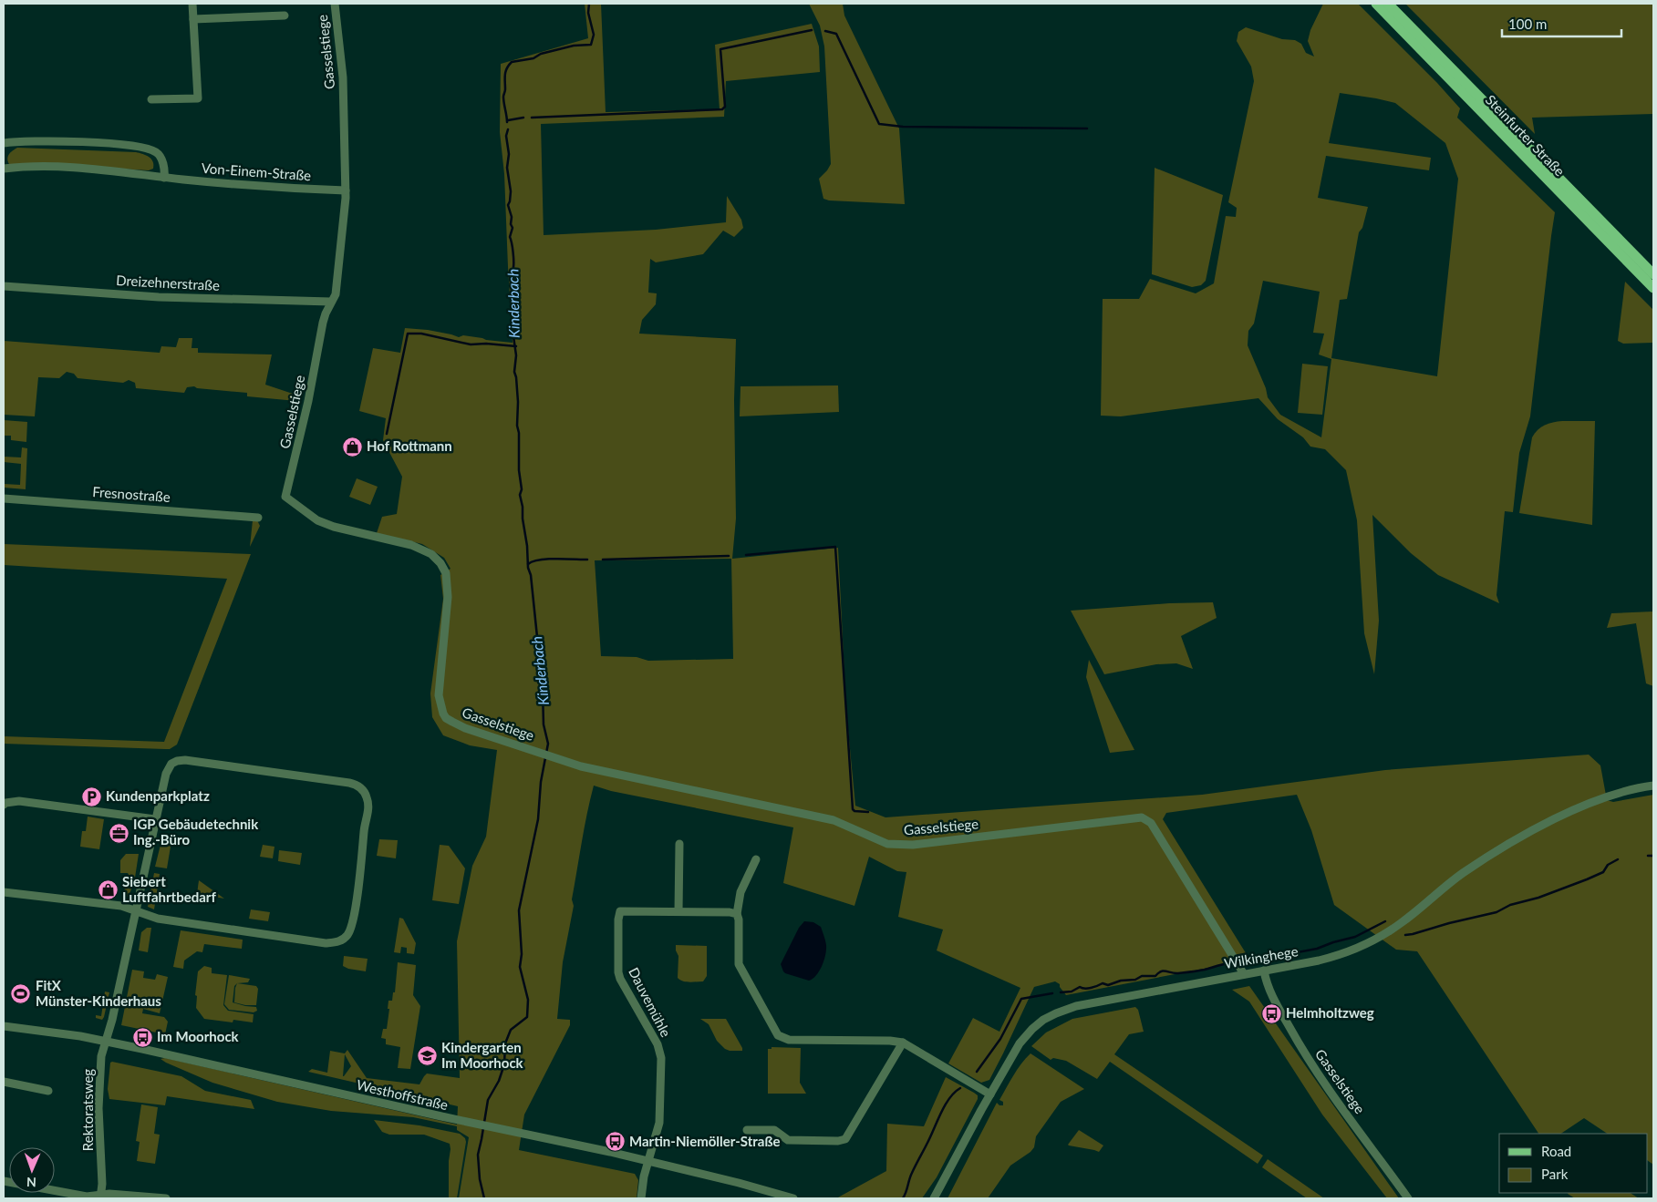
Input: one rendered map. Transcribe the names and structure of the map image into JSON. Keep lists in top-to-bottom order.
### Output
{
  "streets": {
    "main road": ["Steinfurter Straße"],
    "street": [
      "Gasselstiege",
      "Von-Einem-Straße",
      "Dreizehnerstraße",
      "Fresnostraße",
      "Wilkinghege",
      "Dauvemühle",
      "Westhoffstraße",
      "Rektoratsweg"
    ]
  },
  "crossings": [
    ["Gasselstiege", "Von-Einem-Straße"],
    ["Gasselstiege", "Dreizehnerstraße"],
    ["Gasselstiege", "Wilkinghege"],
    ["Dauvemühle", "Westhoffstraße"],
    ["Westhoffstraße", "Rektoratsweg"]
  ],
  "water": ["Kinderbach"],
  "places": {
    "shop": ["Hof Rottmann", "Siebert Luftfahrtbedarf"],
    "parking": ["Kundenparkplatz"],
    "office": ["IGP Gebäudetechnik Ing.-Büro"],
    "sports": ["FitX Münster-Kinderhaus"],
    "bus stop": ["Helmholtzweg", "Im Moorhock", "Martin-Niemöller-Straße"],
    "school or university": ["Kindergarten Im Moorhock"]
  },
  "legend": ["Road", "Park"],
  "scale_bar": "100 m",
  "north": "bottom"
}
